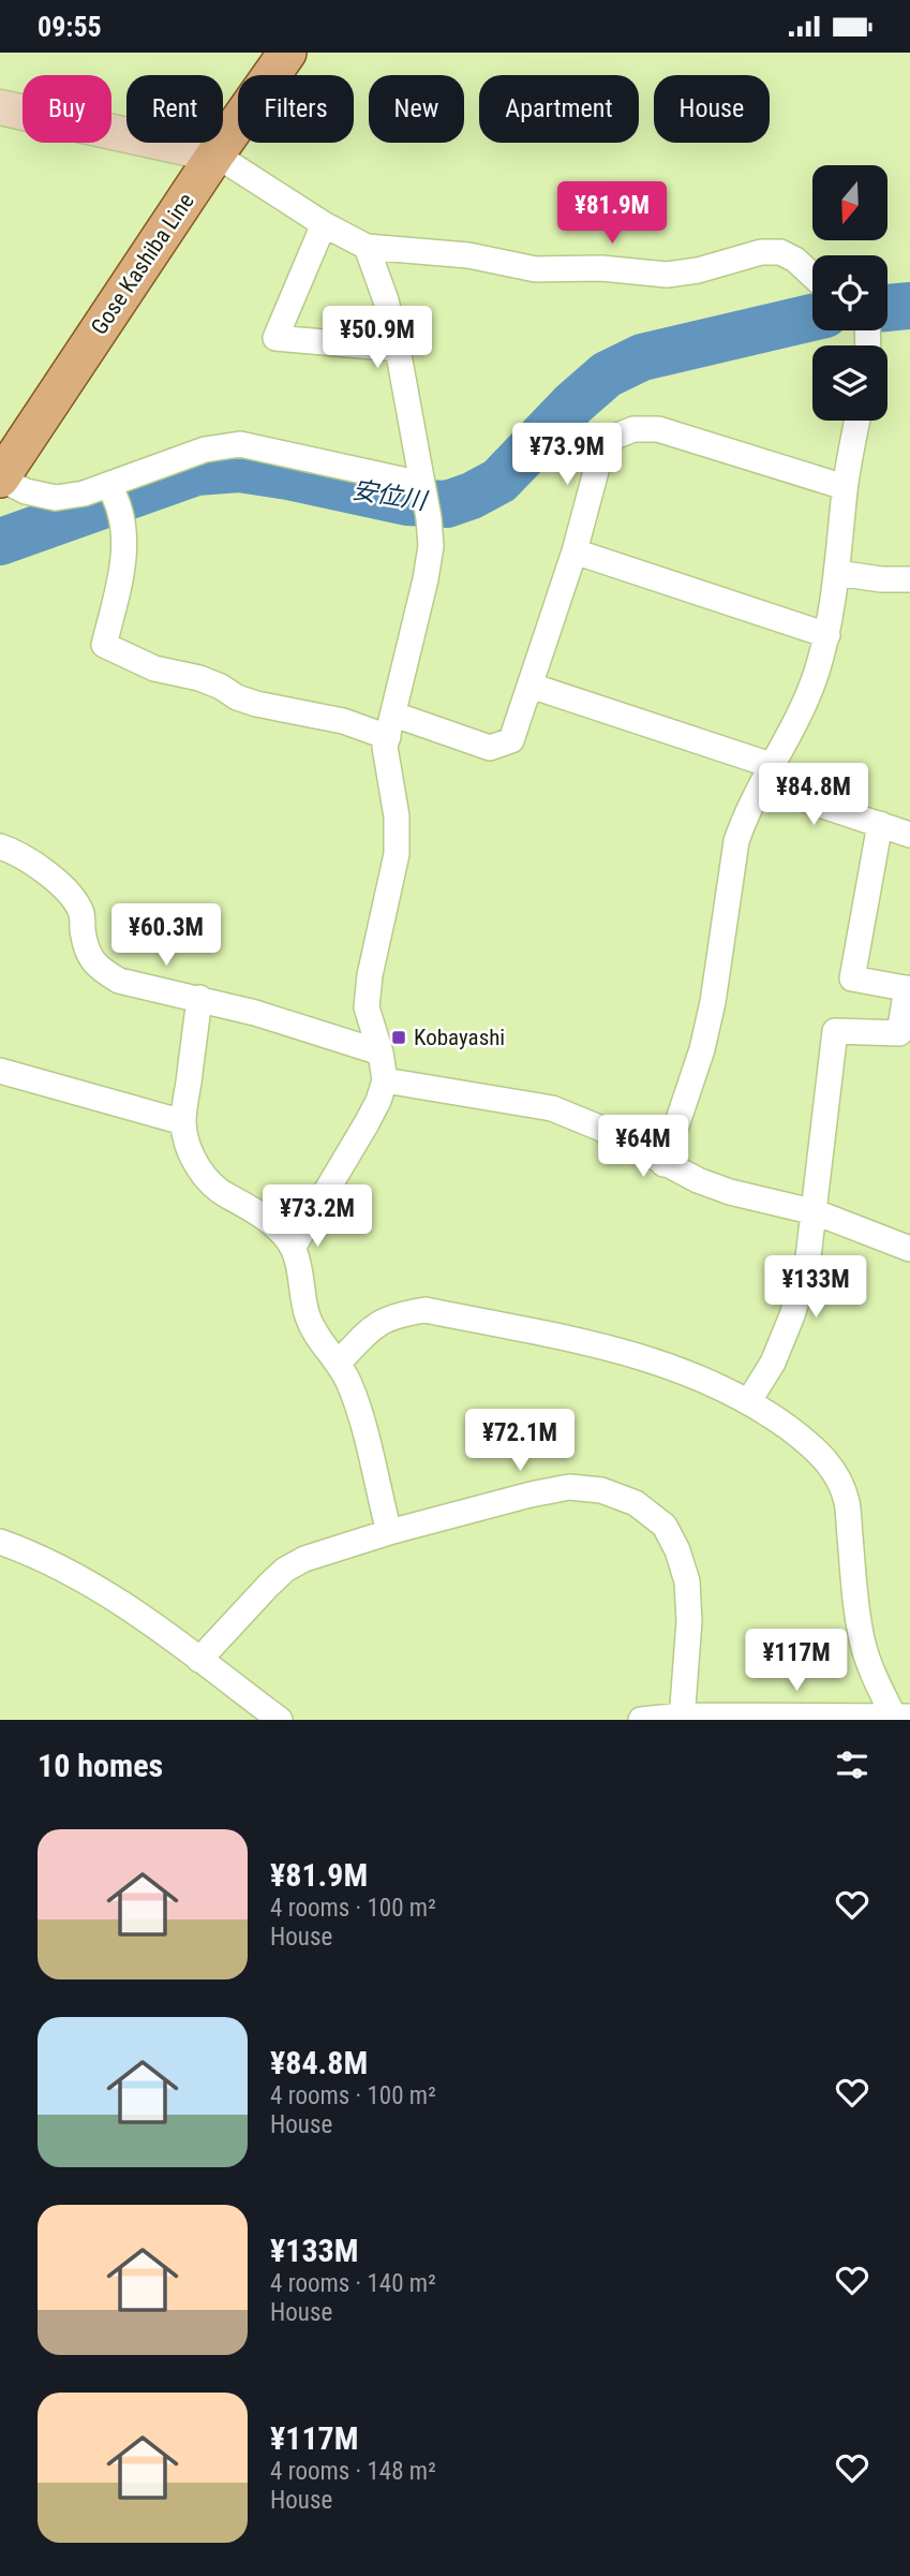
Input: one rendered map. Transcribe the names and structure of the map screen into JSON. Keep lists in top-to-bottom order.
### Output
{
  "streets": {
    "main road": ["Gose Kashiba Line"]
  },
  "water": ["安位川"],
  "places": {
    "transit": ["Kobayashi"]
  },
  "north": "bottom",
  "page": {
    "status": "09:55",
    "chip": [
      "Buy",
      "Rent",
      "Filters",
      "New",
      "Apartment",
      "House"
    ],
    "price": [
      "¥81.9M",
      "¥50.9M",
      "¥73.9M",
      "¥84.8M",
      "¥60.3M",
      "¥64M",
      "¥73.2M",
      "¥133M",
      "¥72.1M",
      "¥117M"
    ],
    "heading": "10 homes",
    "list": [
      {
        "name": "¥81.9M",
        "note": "4 rooms · 100 m² · House"
      },
      {
        "name": "¥84.8M",
        "note": "4 rooms · 100 m² · House"
      },
      {
        "name": "¥133M",
        "note": "4 rooms · 140 m² · House"
      },
      {
        "name": "¥117M",
        "note": "4 rooms · 148 m² · House"
      }
    ]
  }
}
